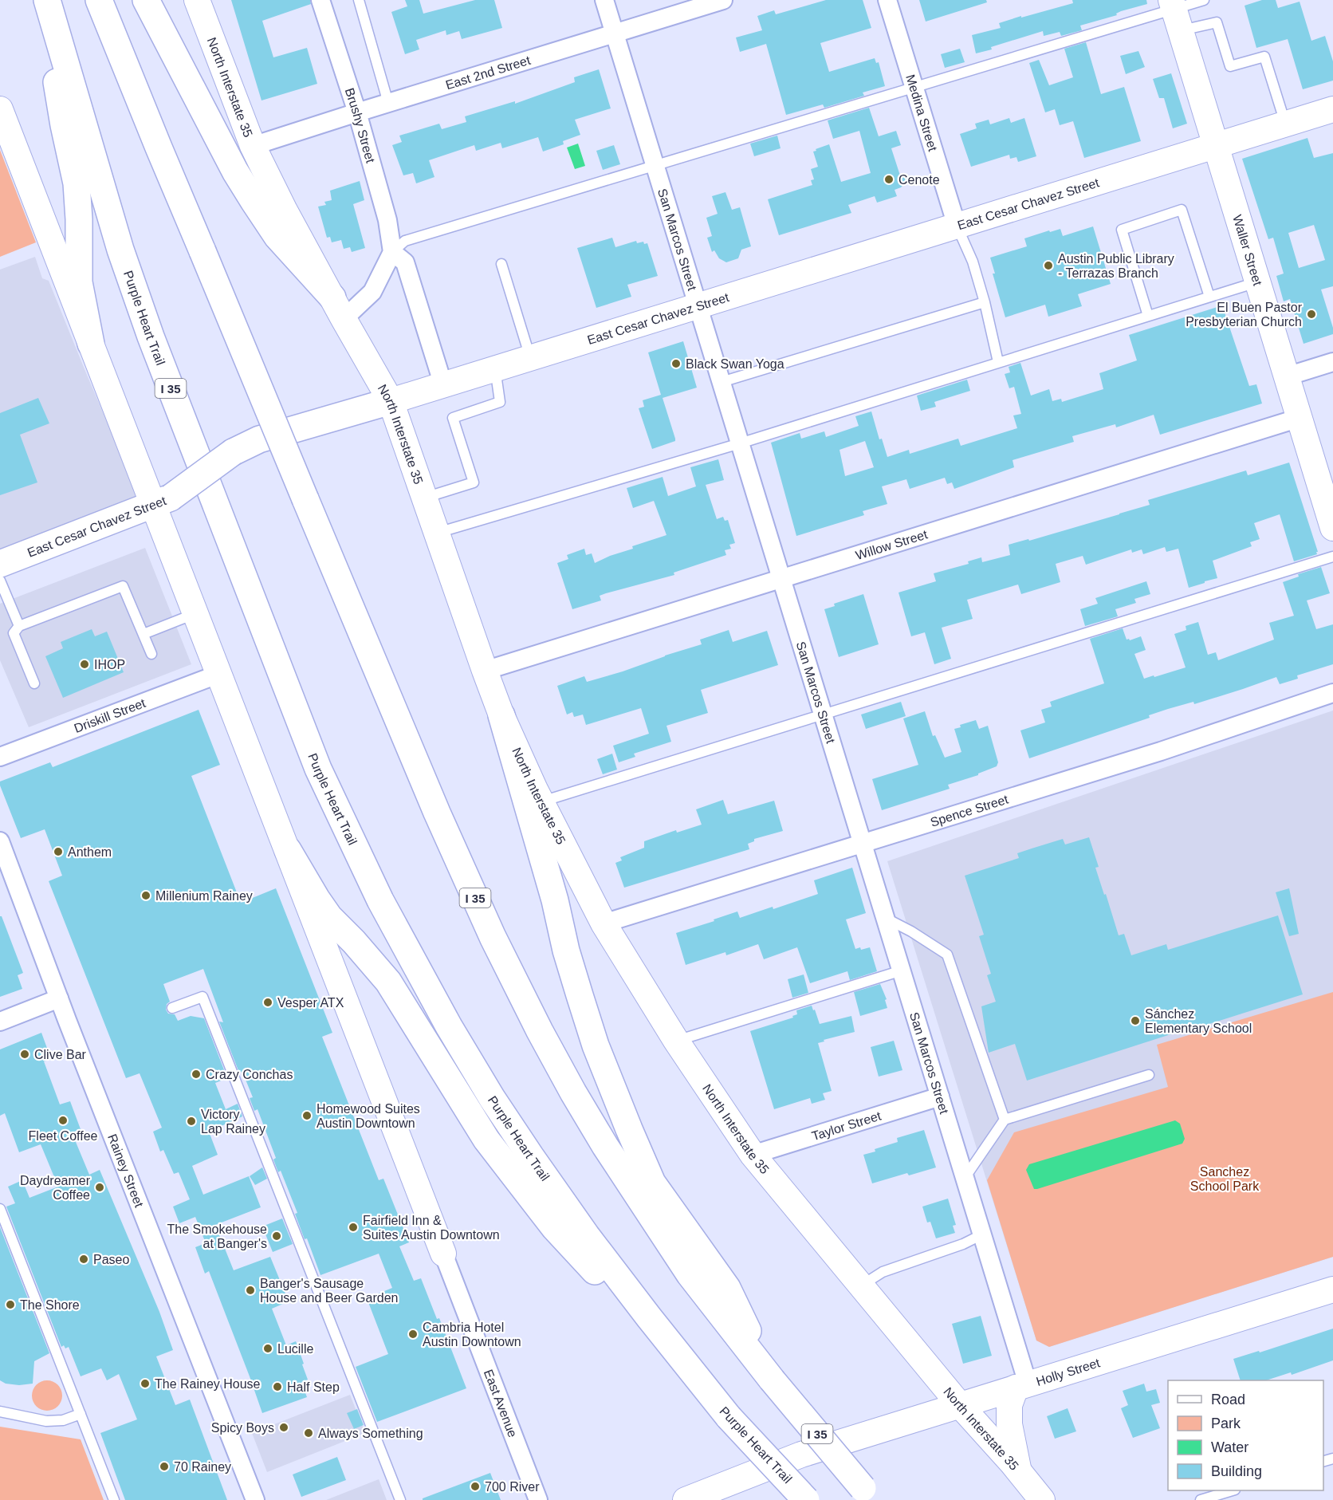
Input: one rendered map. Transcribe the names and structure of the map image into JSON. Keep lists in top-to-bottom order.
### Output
{
  "streets": {
    "main road": [
      "North Interstate 35",
      "East Cesar Chavez Street",
      "Waller Street",
      "Purple Heart Trail",
      "I 35",
      "Holly Street"
    ],
    "street": [
      "East 2nd Street",
      "Medina Street",
      "Brushy Street",
      "San Marcos Street",
      "Willow Street",
      "Driskill Street",
      "Spence Street",
      "Taylor Street",
      "Rainey Street",
      "East Avenue"
    ]
  },
  "crossings": [
    ["East 2nd Street", "North Interstate 35"],
    ["East 2nd Street", "Brushy Street"],
    ["East 2nd Street", "San Marcos Street"],
    ["North Interstate 35", "East Cesar Chavez Street"],
    ["North Interstate 35", "Willow Street"],
    ["North Interstate 35", "Spence Street"],
    ["North Interstate 35", "Taylor Street"],
    ["North Interstate 35", "Holly Street"],
    ["Medina Street", "East Cesar Chavez Street"],
    ["East Cesar Chavez Street", "San Marcos Street"],
    ["East Cesar Chavez Street", "Waller Street"],
    ["San Marcos Street", "Willow Street"],
    ["San Marcos Street", "Spence Street"],
    ["San Marcos Street", "Taylor Street"],
    ["San Marcos Street", "Holly Street"],
    ["Waller Street", "Willow Street"]
  ],
  "parks": ["Sanchez School Park"],
  "places": [
    "Cenote",
    "Austin Public Library - Terrazas Branch",
    "El Buen Pastor Presbyterian Church",
    "Black Swan Yoga",
    "IHOP",
    "Anthem",
    "Millenium Rainey",
    "Vesper ATX",
    "Sánchez Elementary School",
    "Clive Bar",
    "Crazy Conchas",
    "Homewood Suites Austin Downtown",
    "Fleet Coffee",
    "Victory Lap Rainey",
    "Daydreamer Coffee",
    "Fairfield Inn & Suites Austin Downtown",
    "The Smokehouse at Banger's",
    "Paseo",
    "Banger's Sausage House and Beer Garden",
    "The Shore",
    "Cambria Hotel Austin Downtown",
    "Lucille",
    "The Rainey House",
    "Half Step",
    "Spicy Boys",
    "Always Something",
    "70 Rainey",
    "700 River"
  ],
  "legend": [
    "Road",
    "Park",
    "Water",
    "Building"
  ]
}
